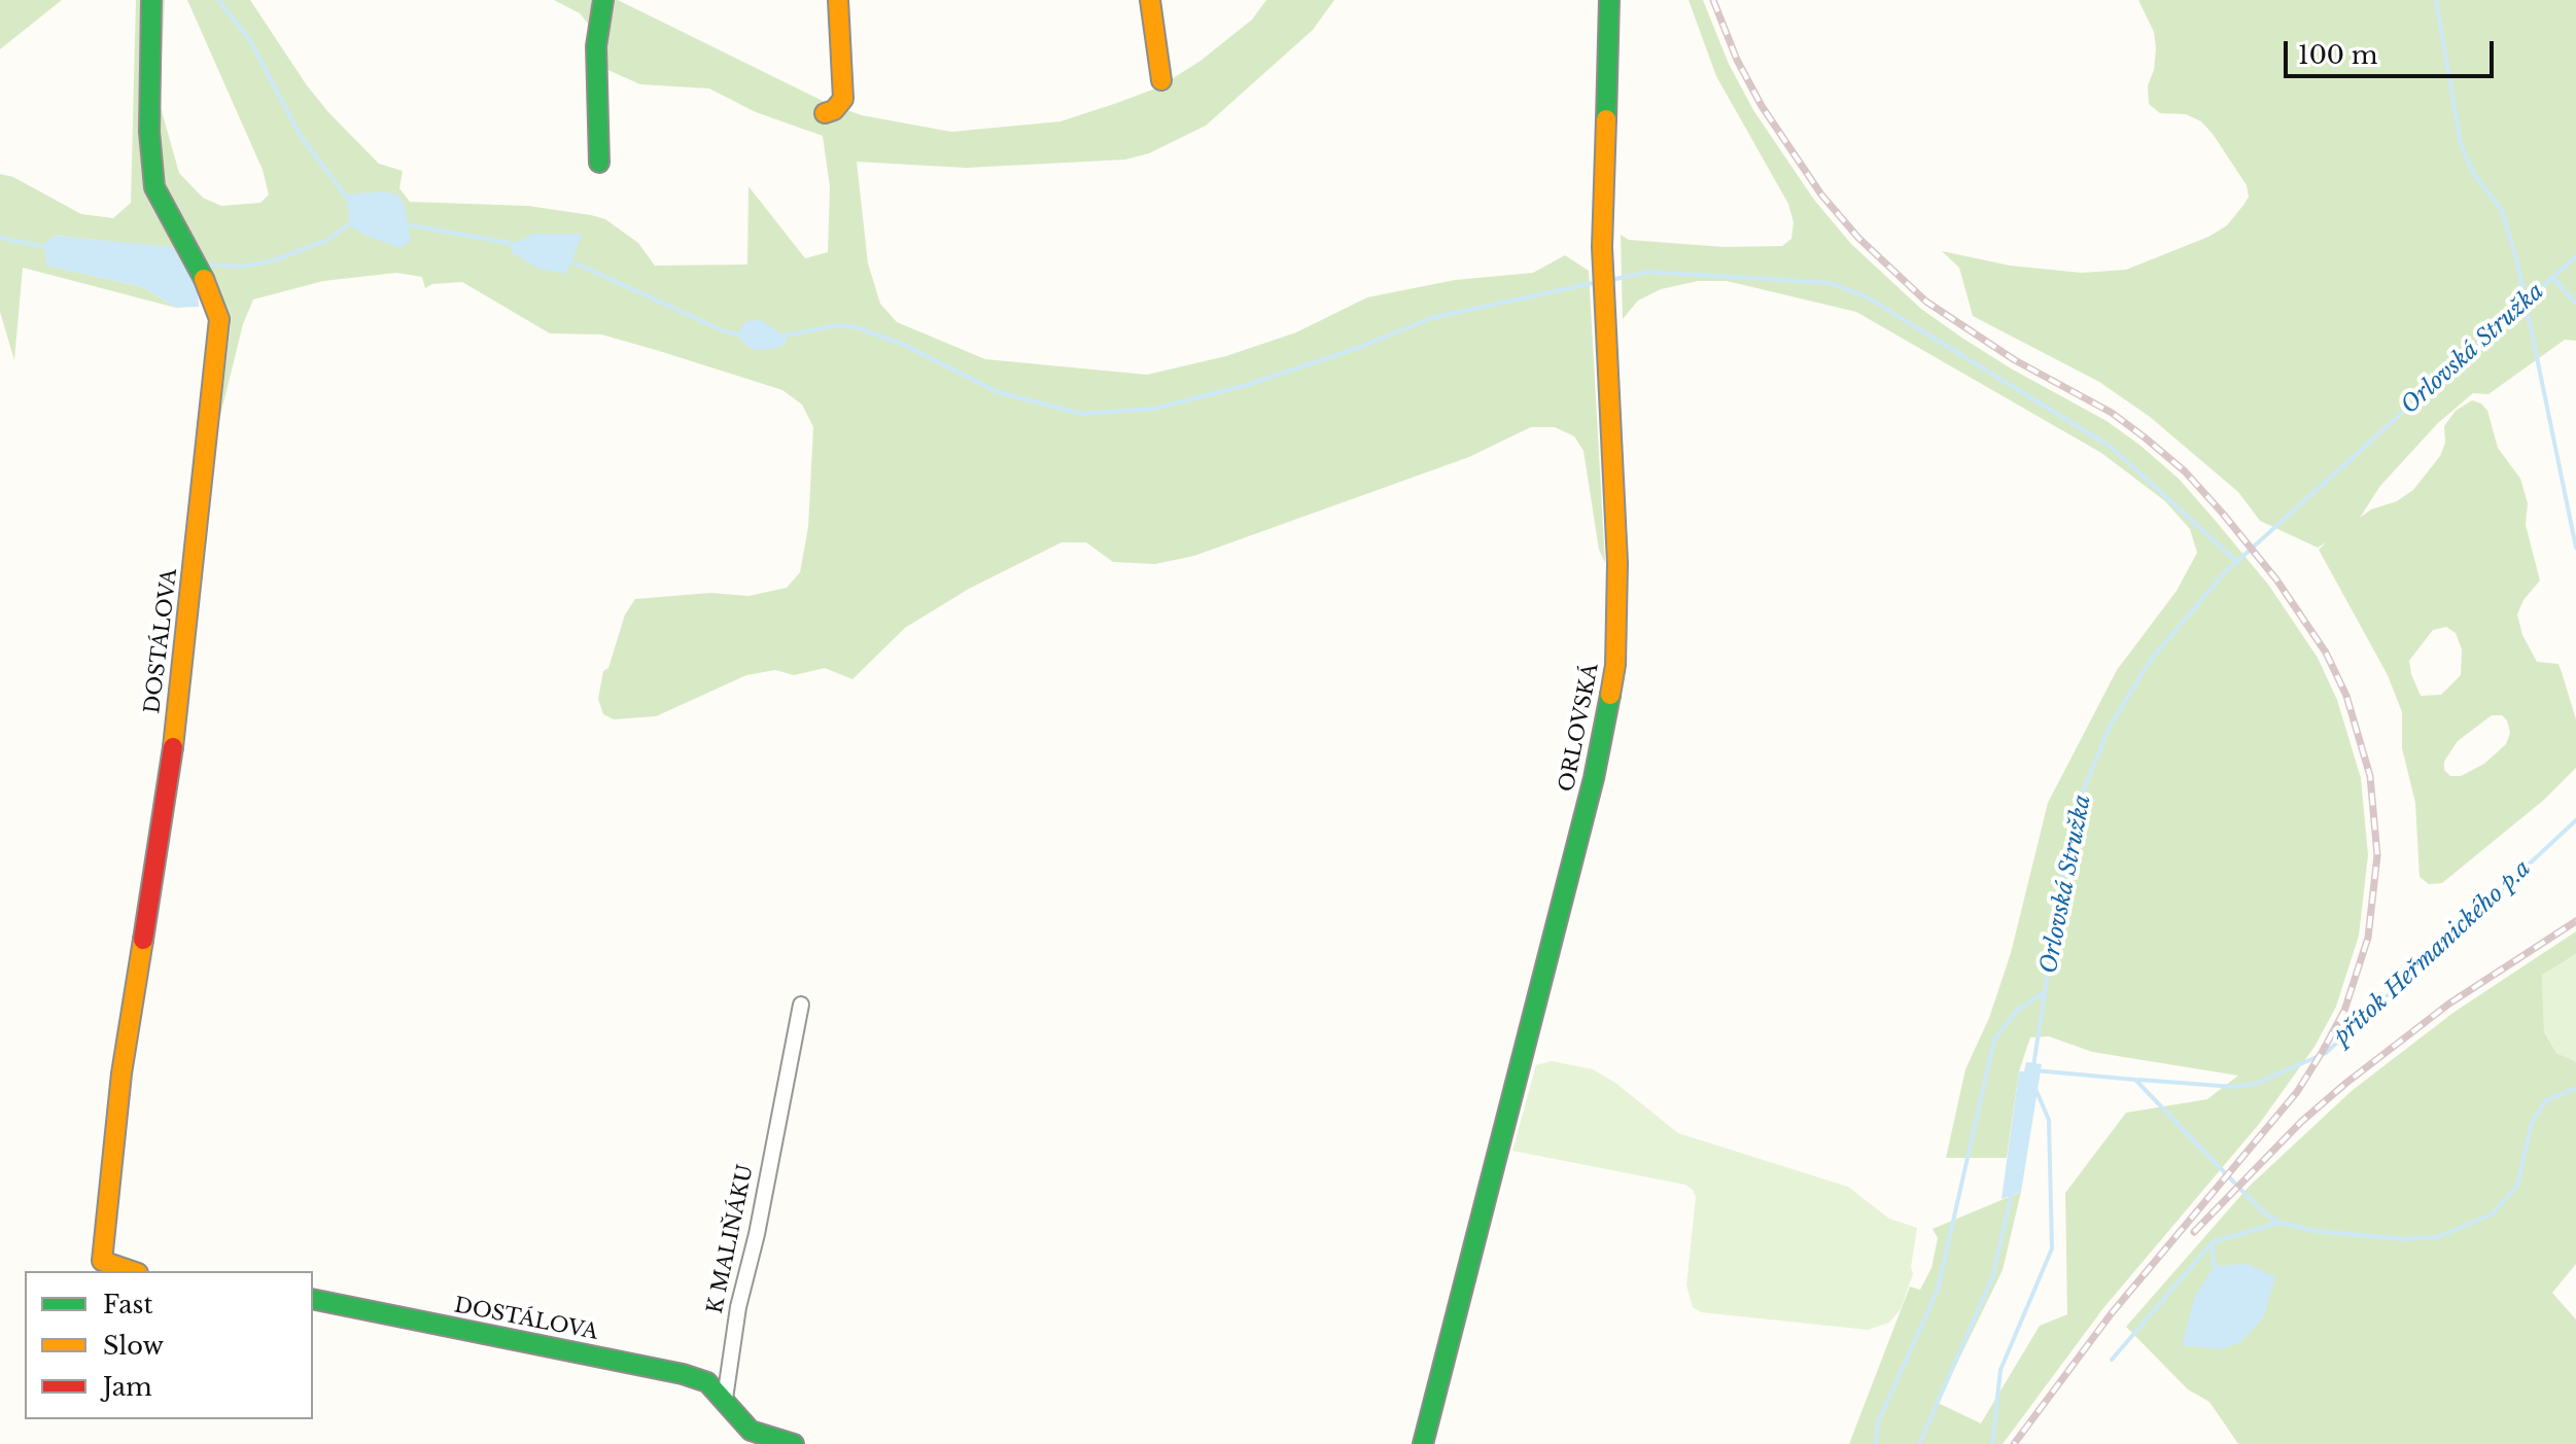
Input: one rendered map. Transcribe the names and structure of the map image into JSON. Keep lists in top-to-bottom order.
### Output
{
  "streets": {
    "street": ["DOSTÁLOVA", "ORLOVSKÁ", "K MALIŇÁKU"]
  },
  "crossings": [
    ["DOSTÁLOVA", "K MALIŇÁKU"]
  ],
  "water": ["Orlovská Stružka", "přítok Heřmanického p.a"],
  "legend": ["Fast", "Slow", "Jam"],
  "scale_bar": "100 m"
}
